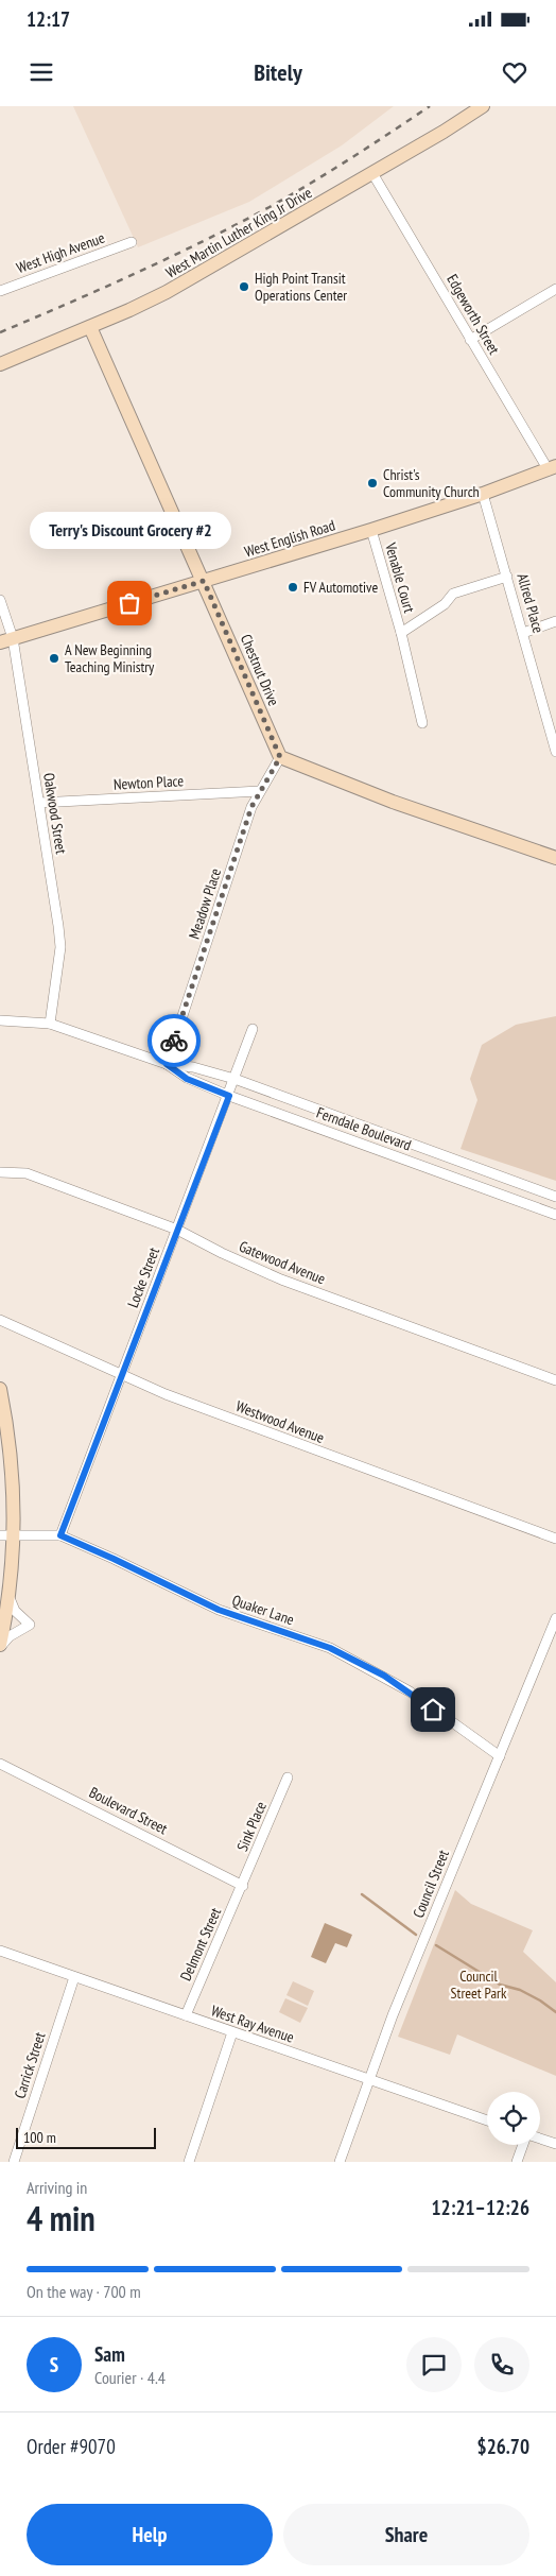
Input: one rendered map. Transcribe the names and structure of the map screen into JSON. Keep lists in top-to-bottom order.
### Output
{
  "streets": {
    "main road": ["West Martin Luther King Jr Drive", "West English Road", "Chestnut Drive"],
    "street": [
      "West High Avenue",
      "Edgeworth Street",
      "Venable Court",
      "Allred Place",
      "Newton Place",
      "Oakwood Street",
      "Meadow Place",
      "Ferndale Boulevard",
      "Gatewood Avenue",
      "Locke Street",
      "Westwood Avenue",
      "Quaker Lane",
      "Boulevard Street",
      "Sink Place",
      "Council Street",
      "Delmont Street",
      "West Ray Avenue",
      "Carrick Street"
    ]
  },
  "crossings": [
    ["West Martin Luther King Jr Drive", "Edgeworth Street"],
    ["West Martin Luther King Jr Drive", "Chestnut Drive"],
    ["Edgeworth Street", "West English Road"],
    ["West English Road", "Venable Court"],
    ["West English Road", "Allred Place"],
    ["West English Road", "Chestnut Drive"],
    ["West English Road", "Oakwood Street"],
    ["Venable Court", "Allred Place"],
    ["Chestnut Drive", "Meadow Place"],
    ["Newton Place", "Oakwood Street"],
    ["Newton Place", "Meadow Place"],
    ["Oakwood Street", "Ferndale Boulevard"],
    ["Meadow Place", "Ferndale Boulevard"],
    ["Ferndale Boulevard", "Locke Street"],
    ["Gatewood Avenue", "Locke Street"],
    ["Locke Street", "Westwood Avenue"],
    ["Locke Street", "Quaker Lane"],
    ["Quaker Lane", "Council Street"],
    ["Boulevard Street", "Sink Place"],
    ["Boulevard Street", "Delmont Street"],
    ["Sink Place", "Delmont Street"],
    ["Council Street", "West Ray Avenue"],
    ["Delmont Street", "West Ray Avenue"],
    ["West Ray Avenue", "Carrick Street"]
  ],
  "parks": ["Council Street Park"],
  "places": [
    "High Point Transit Operations Center",
    "Christ's Community Church",
    "FV Automotive",
    "Terry's Discount Grocery #2",
    "A New Beginning Teaching Ministry"
  ],
  "scale_bar": "100 m",
  "page": {
    "status": "12:17",
    "header": "Bitely",
    "bubble": "Terry's Discount Grocery #2",
    "scale": "100 m",
    "heading": ["4 min", "Arriving in", "12:21–12:26"],
    "panel": [
      "Sam",
      "Courier · 4.4",
      "Order #9070",
      "$26.70"
    ],
    "bar": "On the way · 700 m",
    "round": "S",
    "buttons": ["Help", "Share"]
  }
}
